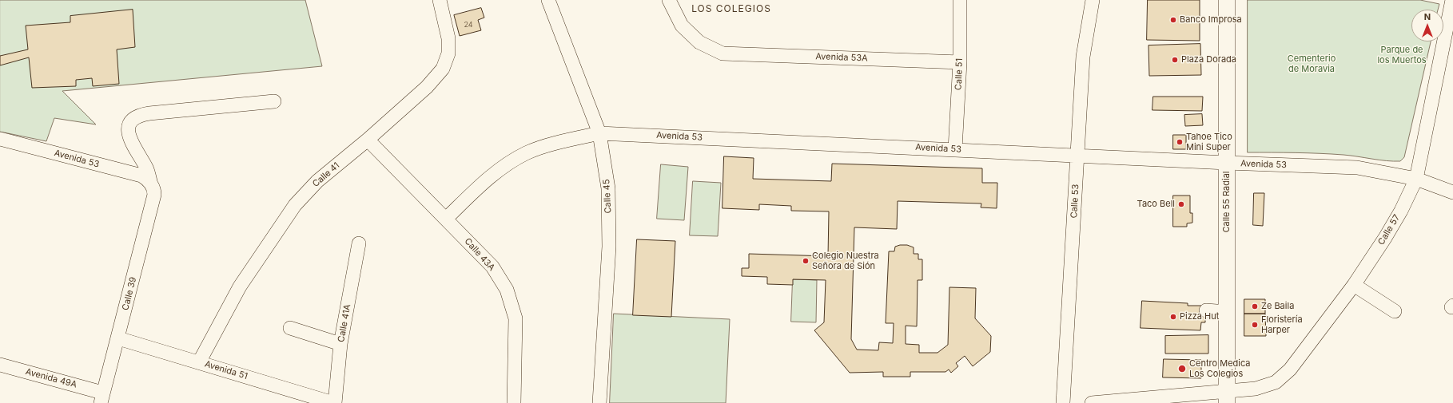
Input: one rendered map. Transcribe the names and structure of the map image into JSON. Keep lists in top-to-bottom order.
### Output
{
  "streets": {
    "main road": ["Calle 55 Radial"],
    "street": [
      "Avenida 53A",
      "Calle 51",
      "Avenida 53",
      "Calle 41",
      "Calle 45",
      "Calle 53",
      "Calle 57",
      "Calle 43A",
      "Calle 39",
      "Calle 41A",
      "Avenida 51",
      "Avenida 49A"
    ]
  },
  "crossings": [
    ["Avenida 53A", "Calle 51"],
    ["Calle 51", "Avenida 53"],
    ["Avenida 53", "Calle 45"],
    ["Avenida 53", "Calle 53"],
    ["Avenida 53", "Calle 55 Radial"],
    ["Avenida 53", "Calle 57"],
    ["Avenida 53", "Calle 43A"],
    ["Avenida 53", "Calle 39"],
    ["Calle 41", "Calle 43A"],
    ["Calle 41", "Avenida 51"],
    ["Calle 55 Radial", "Calle 57"],
    ["Calle 39", "Avenida 51"],
    ["Calle 39", "Avenida 49A"],
    ["Calle 41A", "Avenida 51"]
  ],
  "districts": ["LOS COLEGIOS"],
  "parks": ["Parque de los Muertos", "Cementerio de Moravia"],
  "places": [
    "Banco Improsa",
    "Plaza Dorada",
    "Tahoe Tico Mini Super",
    "Taco Bell",
    "Colegio Nuestra Señora de Sión",
    "Ze Baila",
    "Pizza Hut",
    "Floristería Harper",
    "Centro Medica Los Colegios"
  ],
  "house_numbers": ["24"],
  "north": "top"
}
